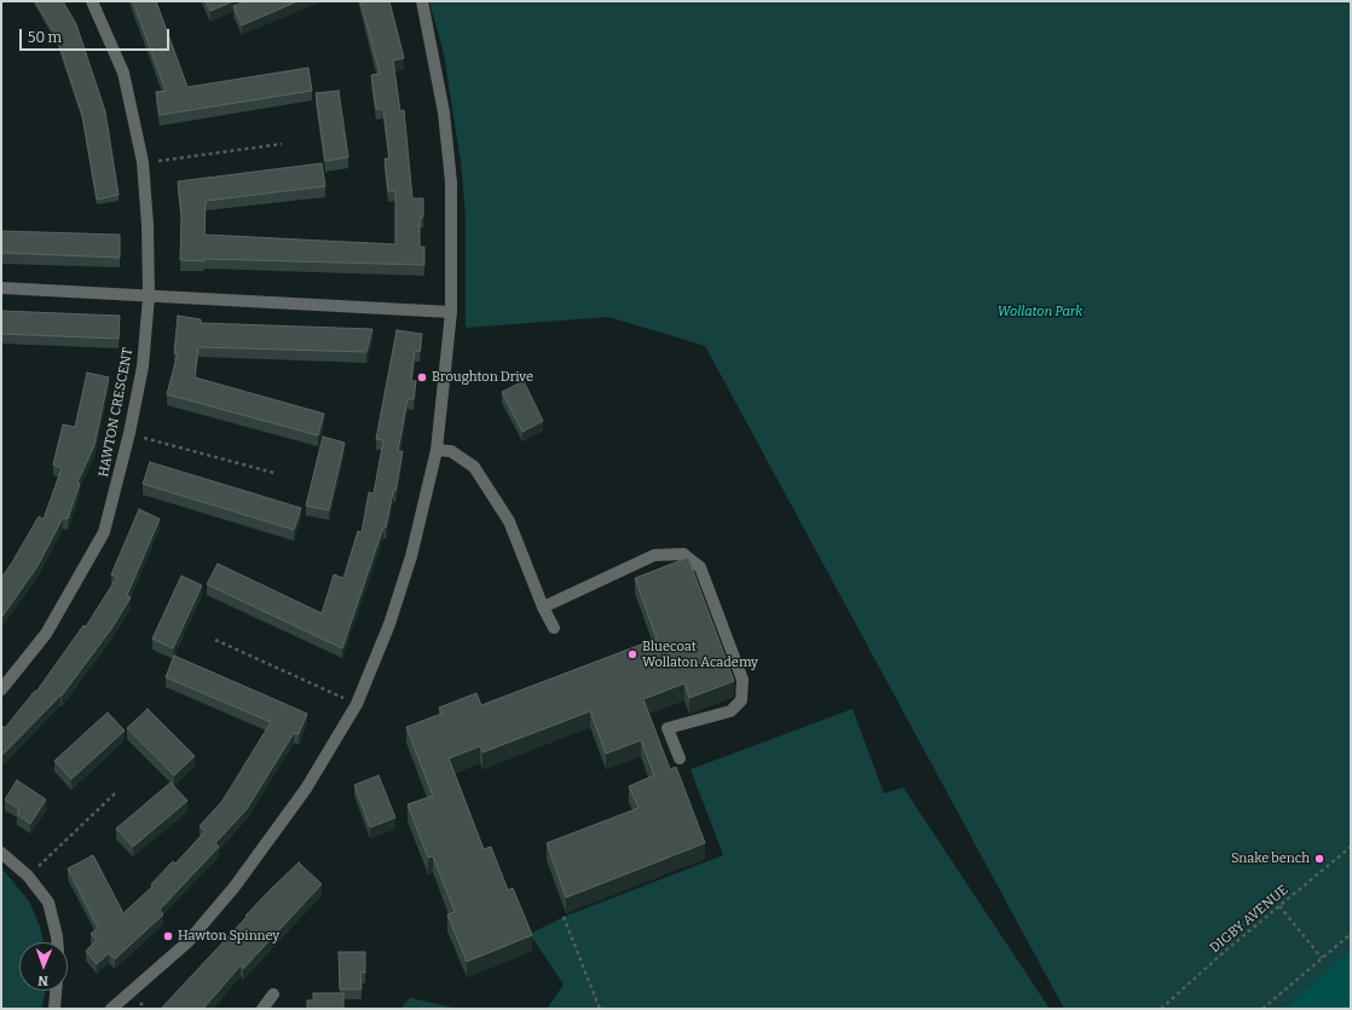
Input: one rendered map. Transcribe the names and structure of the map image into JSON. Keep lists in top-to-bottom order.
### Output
{
  "streets": {
    "street": ["HAWTON CRESCENT"],
    "path": ["DIGBY AVENUE"]
  },
  "parks": ["Wollaton Park"],
  "places": [
    "Broughton Drive",
    "Bluecoat Wollaton Academy",
    "Snake bench",
    "Hawton Spinney"
  ],
  "scale_bar": "50 m",
  "north": "bottom"
}
